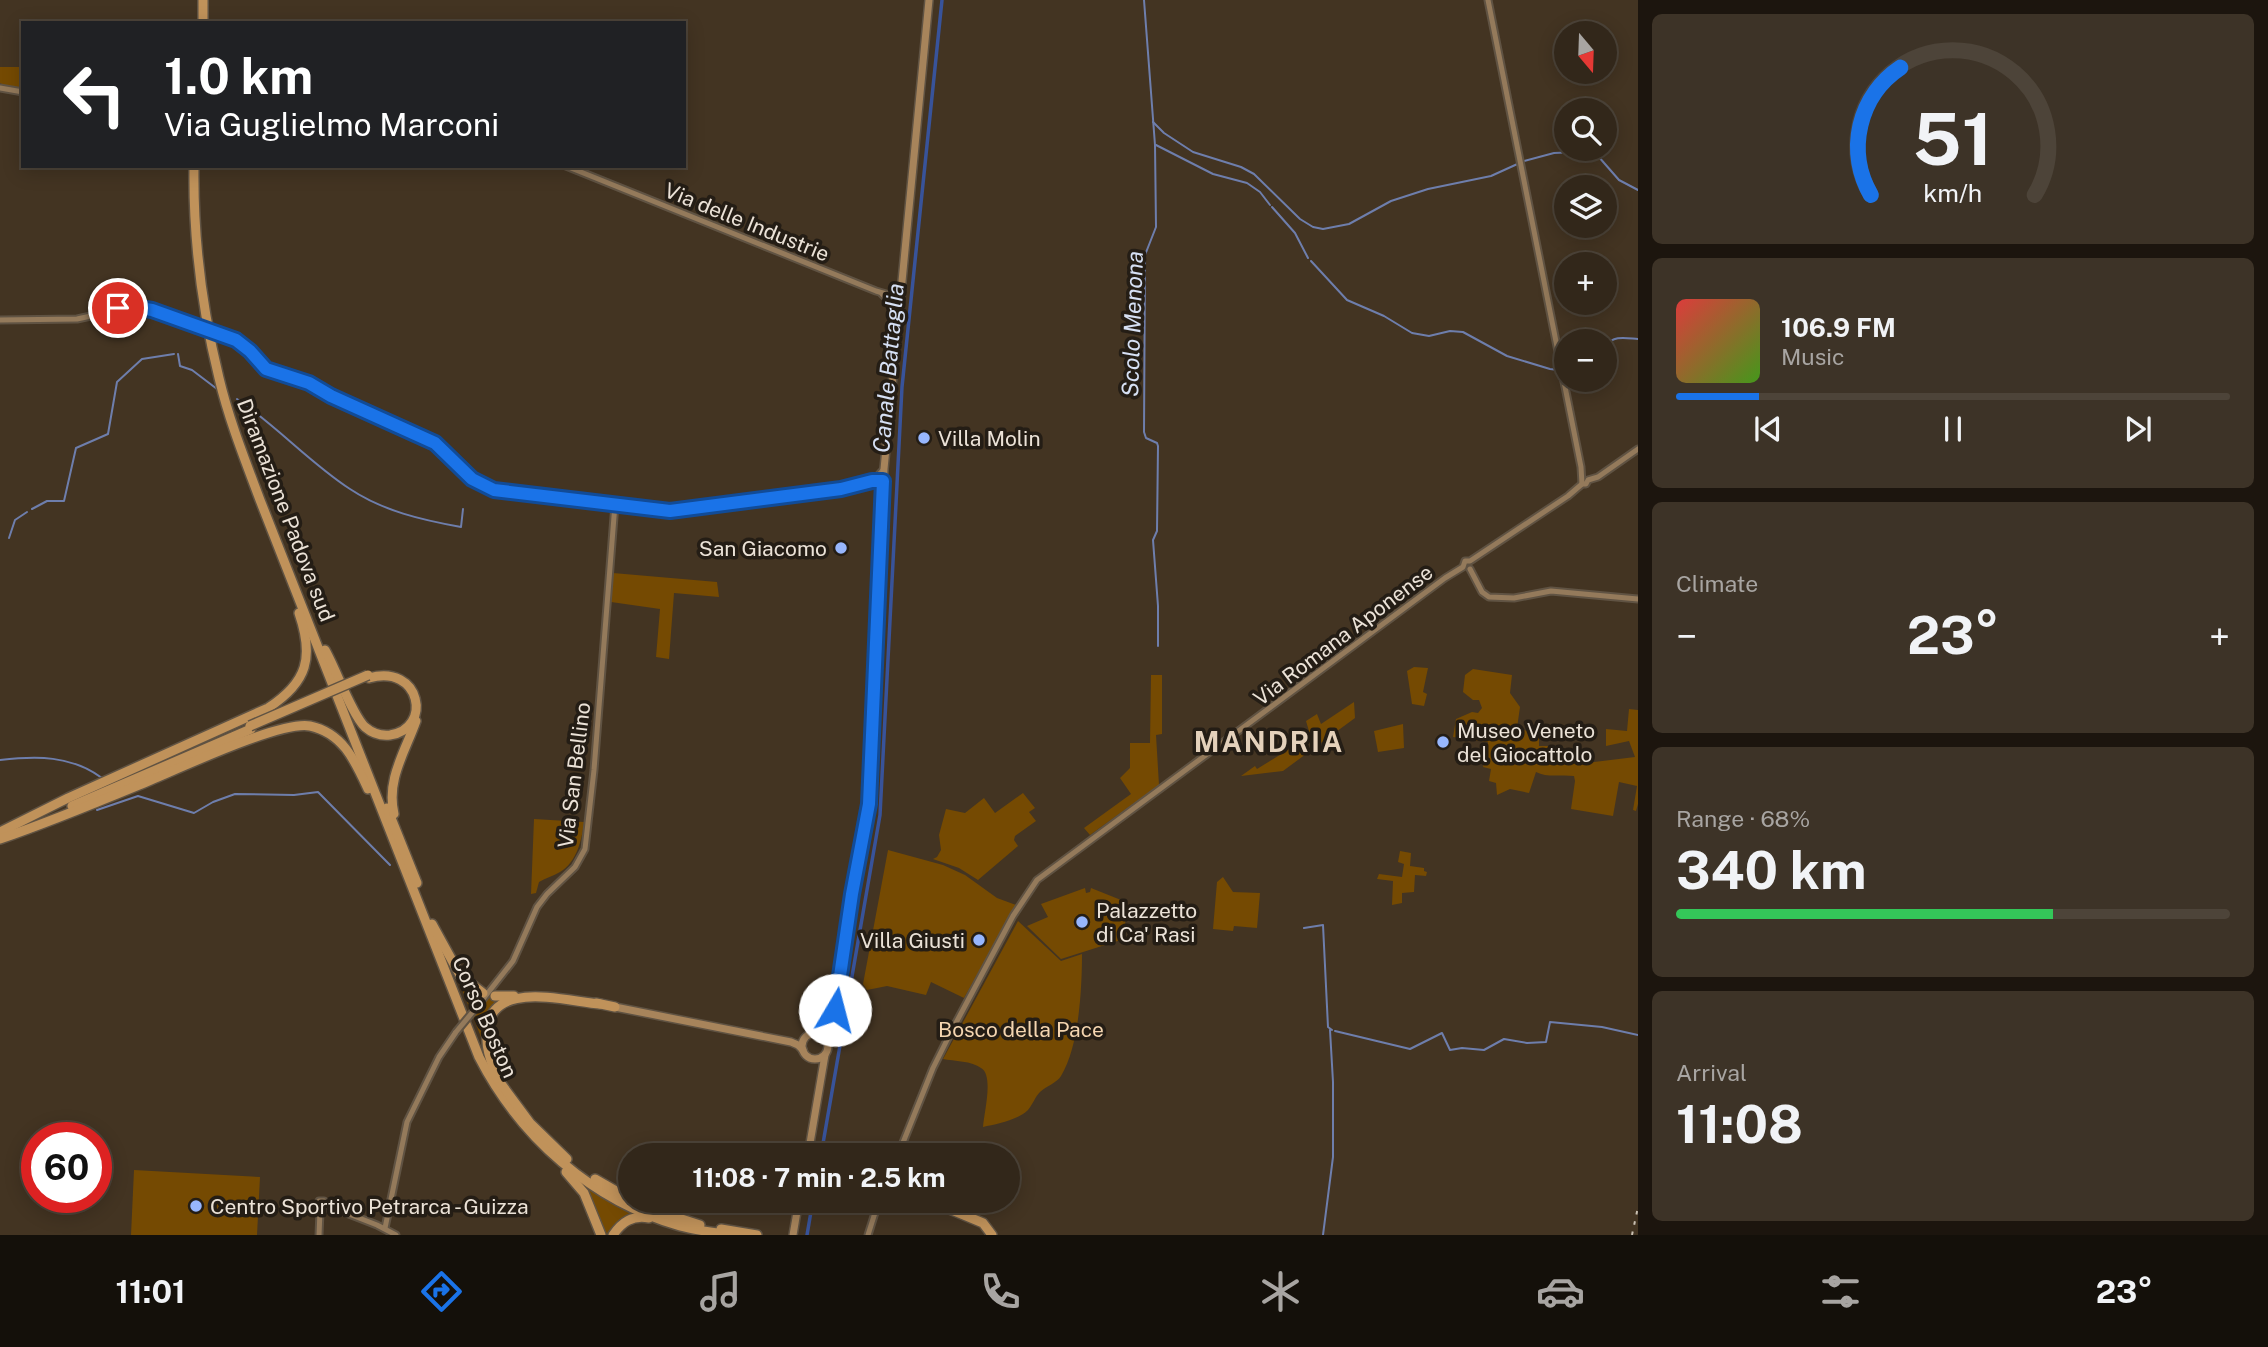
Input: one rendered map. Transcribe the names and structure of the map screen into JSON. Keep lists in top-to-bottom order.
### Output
{
  "streets": {
    "highway": ["Diramazione Padova sud", "Corso Boston"],
    "street": ["Via delle Industrie", "Via Romana Aponense", "Via San Bellino"]
  },
  "crossings": [
    ["Diramazione Padova sud", "Corso Boston"]
  ],
  "districts": ["MANDRIA"],
  "water": ["Scolo Menona", "Canale Battaglia"],
  "parks": ["Bosco della Pace"],
  "places": [
    "Villa Molin",
    "San Giacomo",
    "Museo Veneto del Giocattolo",
    "Palazzetto di Ca' Rasi",
    "Villa Giusti",
    "Centro Sportivo Petrarca - Guizza"
  ],
  "north": "bottom",
  "page": {
    "map_buttons": ["+", "−"],
    "turn": ["1.0 km", "Via Guglielmo Marconi"],
    "song": ["106.9 FM", "Music"],
    "tile": [
      "Climate",
      ["Range · 68%", "340 km"],
      ["Arrival", "11:08"]
    ],
    "heat": ["−", "23°", "+"],
    "limit": "60",
    "trip": "11:08 · 7 min · 2.5 km",
    "tabs": ["11:01", "23°"],
    "gauge": ["51", "km/h"]
  }
}
